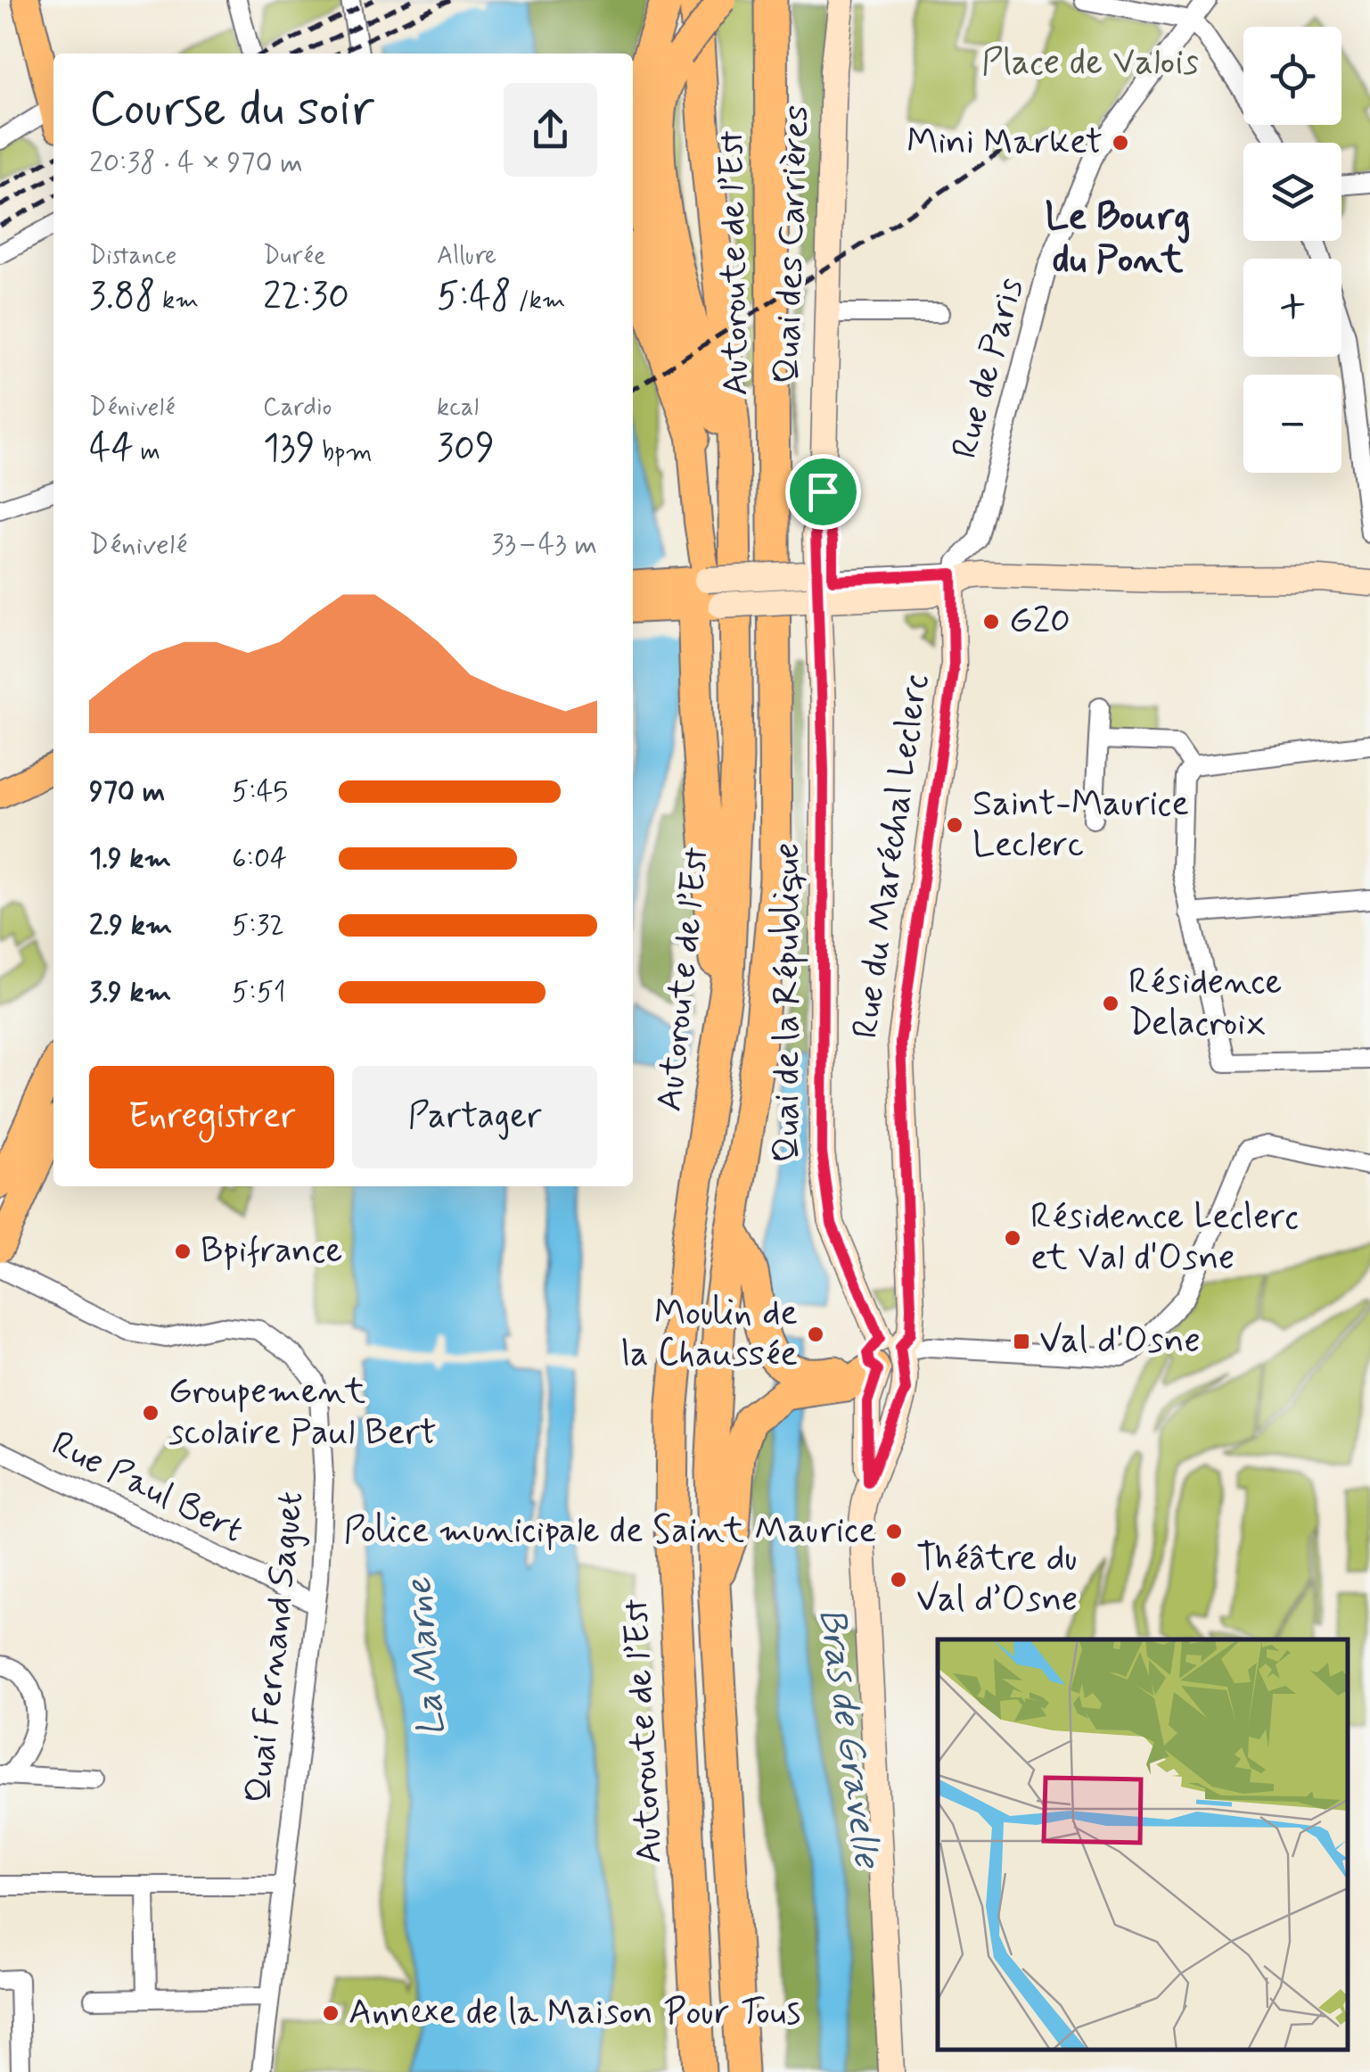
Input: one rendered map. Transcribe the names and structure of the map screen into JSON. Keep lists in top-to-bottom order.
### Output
{
  "streets": {
    "highway": ["Autoroute de l’Est"],
    "main road": ["Quai des Carrières", "Rue du Maréchal Leclerc", "Quai de la République"],
    "street": ["Rue de Paris", "Rue Paul Bert", "Quai Fernand Saguet"]
  },
  "crossings": [
    ["Quai des Carrières", "Quai de la République"],
    ["Rue de Paris", "Rue du Maréchal Leclerc"],
    ["Rue du Maréchal Leclerc", "Quai de la République"],
    ["Rue Paul Bert", "Quai Fernand Saguet"]
  ],
  "districts": ["Le Bourg du Pont"],
  "water": ["La Marne", "Bras de Gravelle"],
  "parks": ["Place de Valois"],
  "places": {
    "other": [
      "Mini Market",
      "G20",
      "Saint-Maurice Leclerc",
      "Résidence Delacroix",
      "Résidence Leclerc et Val d'Osne",
      "Bpifrance",
      "Moulin de la Chaussée",
      "Groupement scolaire Paul Bert",
      "Police municipale de Saint Maurice",
      "Théâtre du Val d’Osne",
      "Annexe de la Maison Pour Tous"
    ],
    "transit": ["Val d'Osne"]
  },
  "page": {
    "map_buttons": ["+", "−"],
    "heading": ["Course du soir", "20:38 · 4 × 970 m"],
    "stats": [
      ["Distance", "3.88 km"],
      ["Durée", "22:30"],
      ["Allure", "5:48 /km"],
      ["Dénivelé", "44 m"],
      ["Cardio", "139 bpm"],
      ["kcal", "309"]
    ],
    "chart": ["Dénivelé", "33–43 m"],
    "list": [
      {
        "name": "970 m",
        "note": "5:45"
      },
      {
        "name": "1.9 km",
        "note": "6:04"
      },
      {
        "name": "2.9 km",
        "note": "5:32"
      },
      {
        "name": "3.9 km",
        "note": "5:51"
      }
    ],
    "buttons": ["Enregistrer", "Partager"]
  }
}
